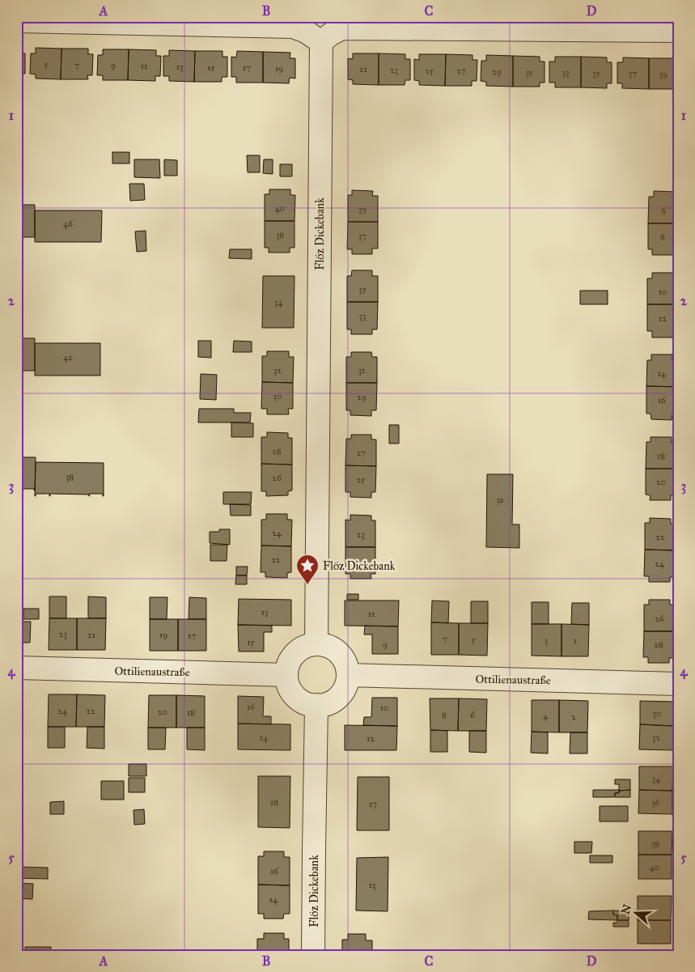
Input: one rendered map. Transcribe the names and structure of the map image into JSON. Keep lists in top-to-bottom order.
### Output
{
  "streets": {
    "street": ["Flöz Dickebank", "Ottilienaustraße"]
  },
  "crossings": [
    ["Flöz Dickebank", "Ottilienaustraße"]
  ],
  "places": {
    "place": ["Flöz Dickebank"]
  },
  "house_numbers": [
    "5",
    "7",
    "9",
    "11",
    "13",
    "15",
    "17",
    "19",
    "21",
    "23",
    "25",
    "27",
    "29",
    "31",
    "33",
    "35",
    "37",
    "39",
    "40",
    "39",
    "6",
    "46",
    "38",
    "37",
    "8",
    "35",
    "10",
    "34",
    "33",
    "12",
    "42",
    "32",
    "31",
    "14",
    "30",
    "29",
    "16",
    "28",
    "27",
    "18",
    "38",
    "26",
    "25",
    "20",
    "3a",
    "24",
    "23",
    "22",
    "22",
    "24",
    "13",
    "11",
    "26",
    "23",
    "21",
    "19",
    "17",
    "7",
    "5",
    "3",
    "1",
    "15",
    "9",
    "28",
    "16",
    "10",
    "24",
    "22",
    "20",
    "18",
    "30",
    "8",
    "6",
    "4",
    "2",
    "14",
    "32",
    "12",
    "34",
    "18",
    "36",
    "17",
    "38",
    "40",
    "16",
    "13",
    "14"
  ],
  "north": "left",
  "grid": {
    "columns": [
      "A",
      "B",
      "C",
      "D"
    ],
    "rows": [
      "1",
      "2",
      "3",
      "4",
      "5"
    ]
  }
}
